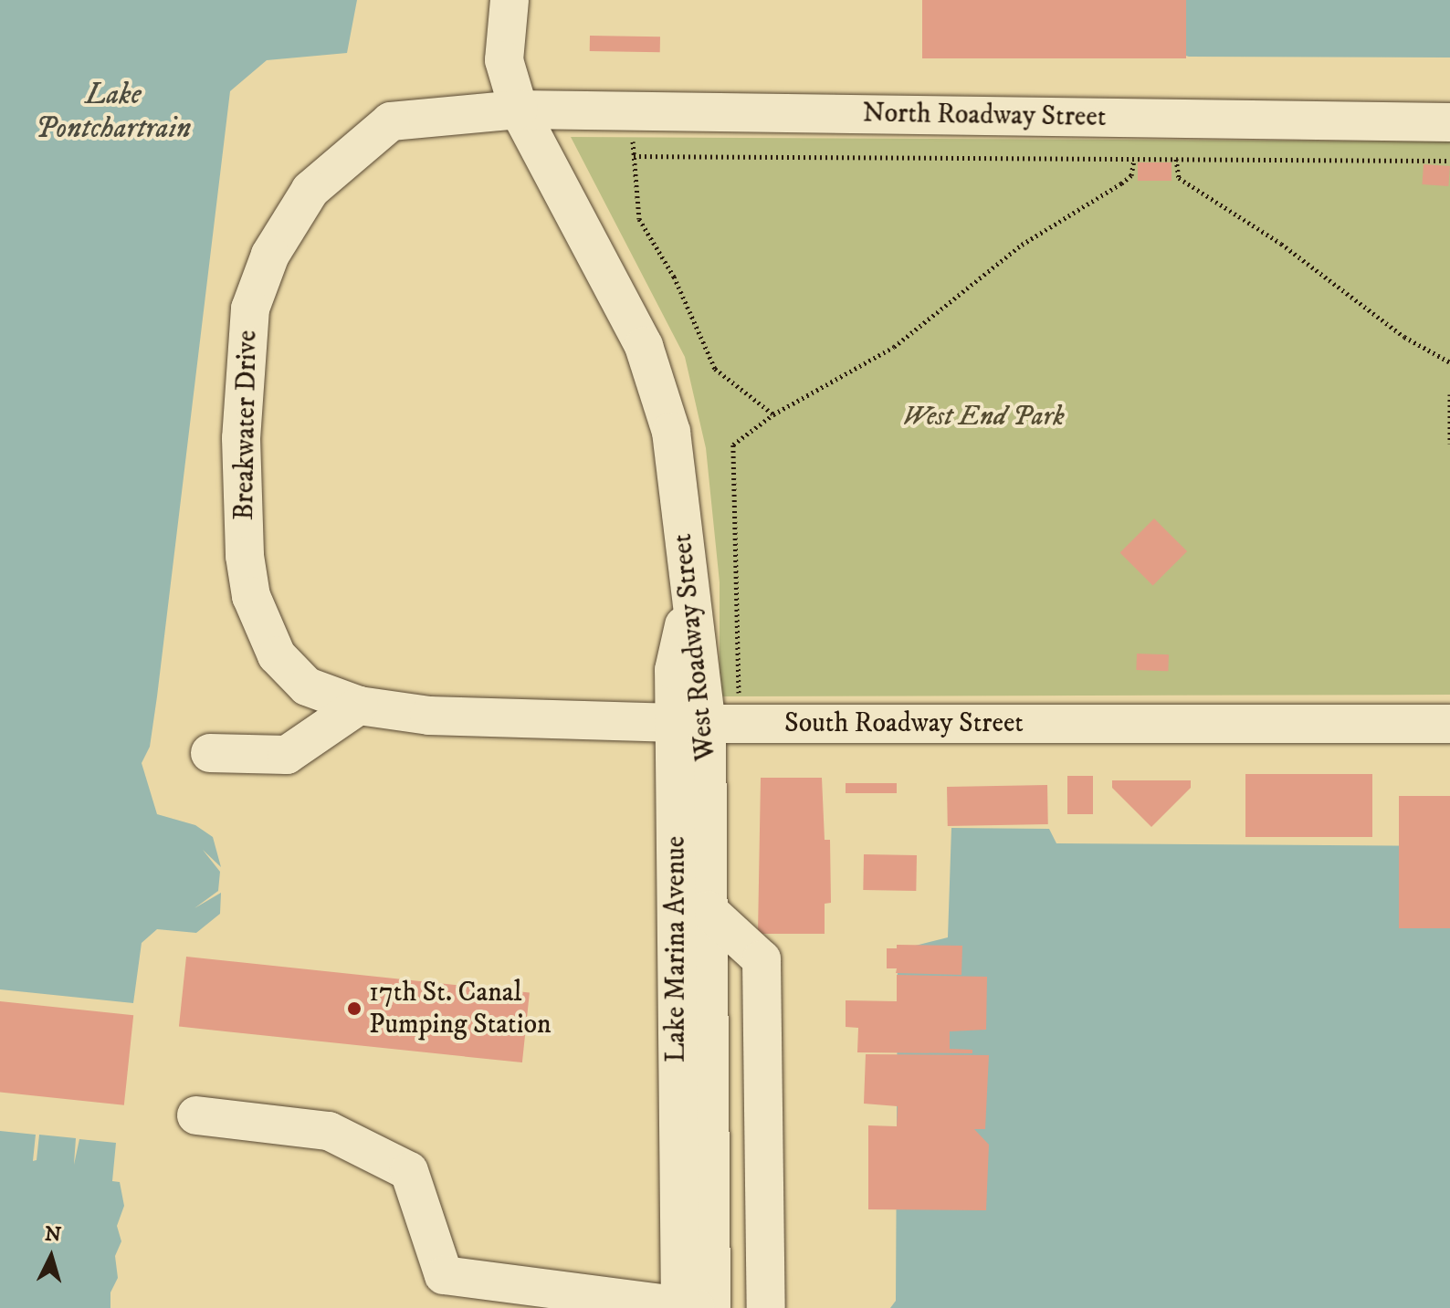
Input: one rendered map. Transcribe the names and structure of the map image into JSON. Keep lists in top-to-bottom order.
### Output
{
  "streets": {
    "street": [
      "North Roadway Street",
      "Breakwater Drive",
      "West Roadway Street",
      "South Roadway Street",
      "Lake Marina Avenue"
    ]
  },
  "crossings": [
    ["North Roadway Street", "Breakwater Drive"],
    ["North Roadway Street", "West Roadway Street"],
    ["Breakwater Drive", "West Roadway Street"],
    ["Breakwater Drive", "South Roadway Street"],
    ["West Roadway Street", "South Roadway Street"],
    ["West Roadway Street", "Lake Marina Avenue"],
    ["South Roadway Street", "Lake Marina Avenue"]
  ],
  "water": ["Lake Pontchartrain"],
  "parks": ["West End Park"],
  "places": ["17th St. Canal Pumping Station"],
  "north": "top"
}
